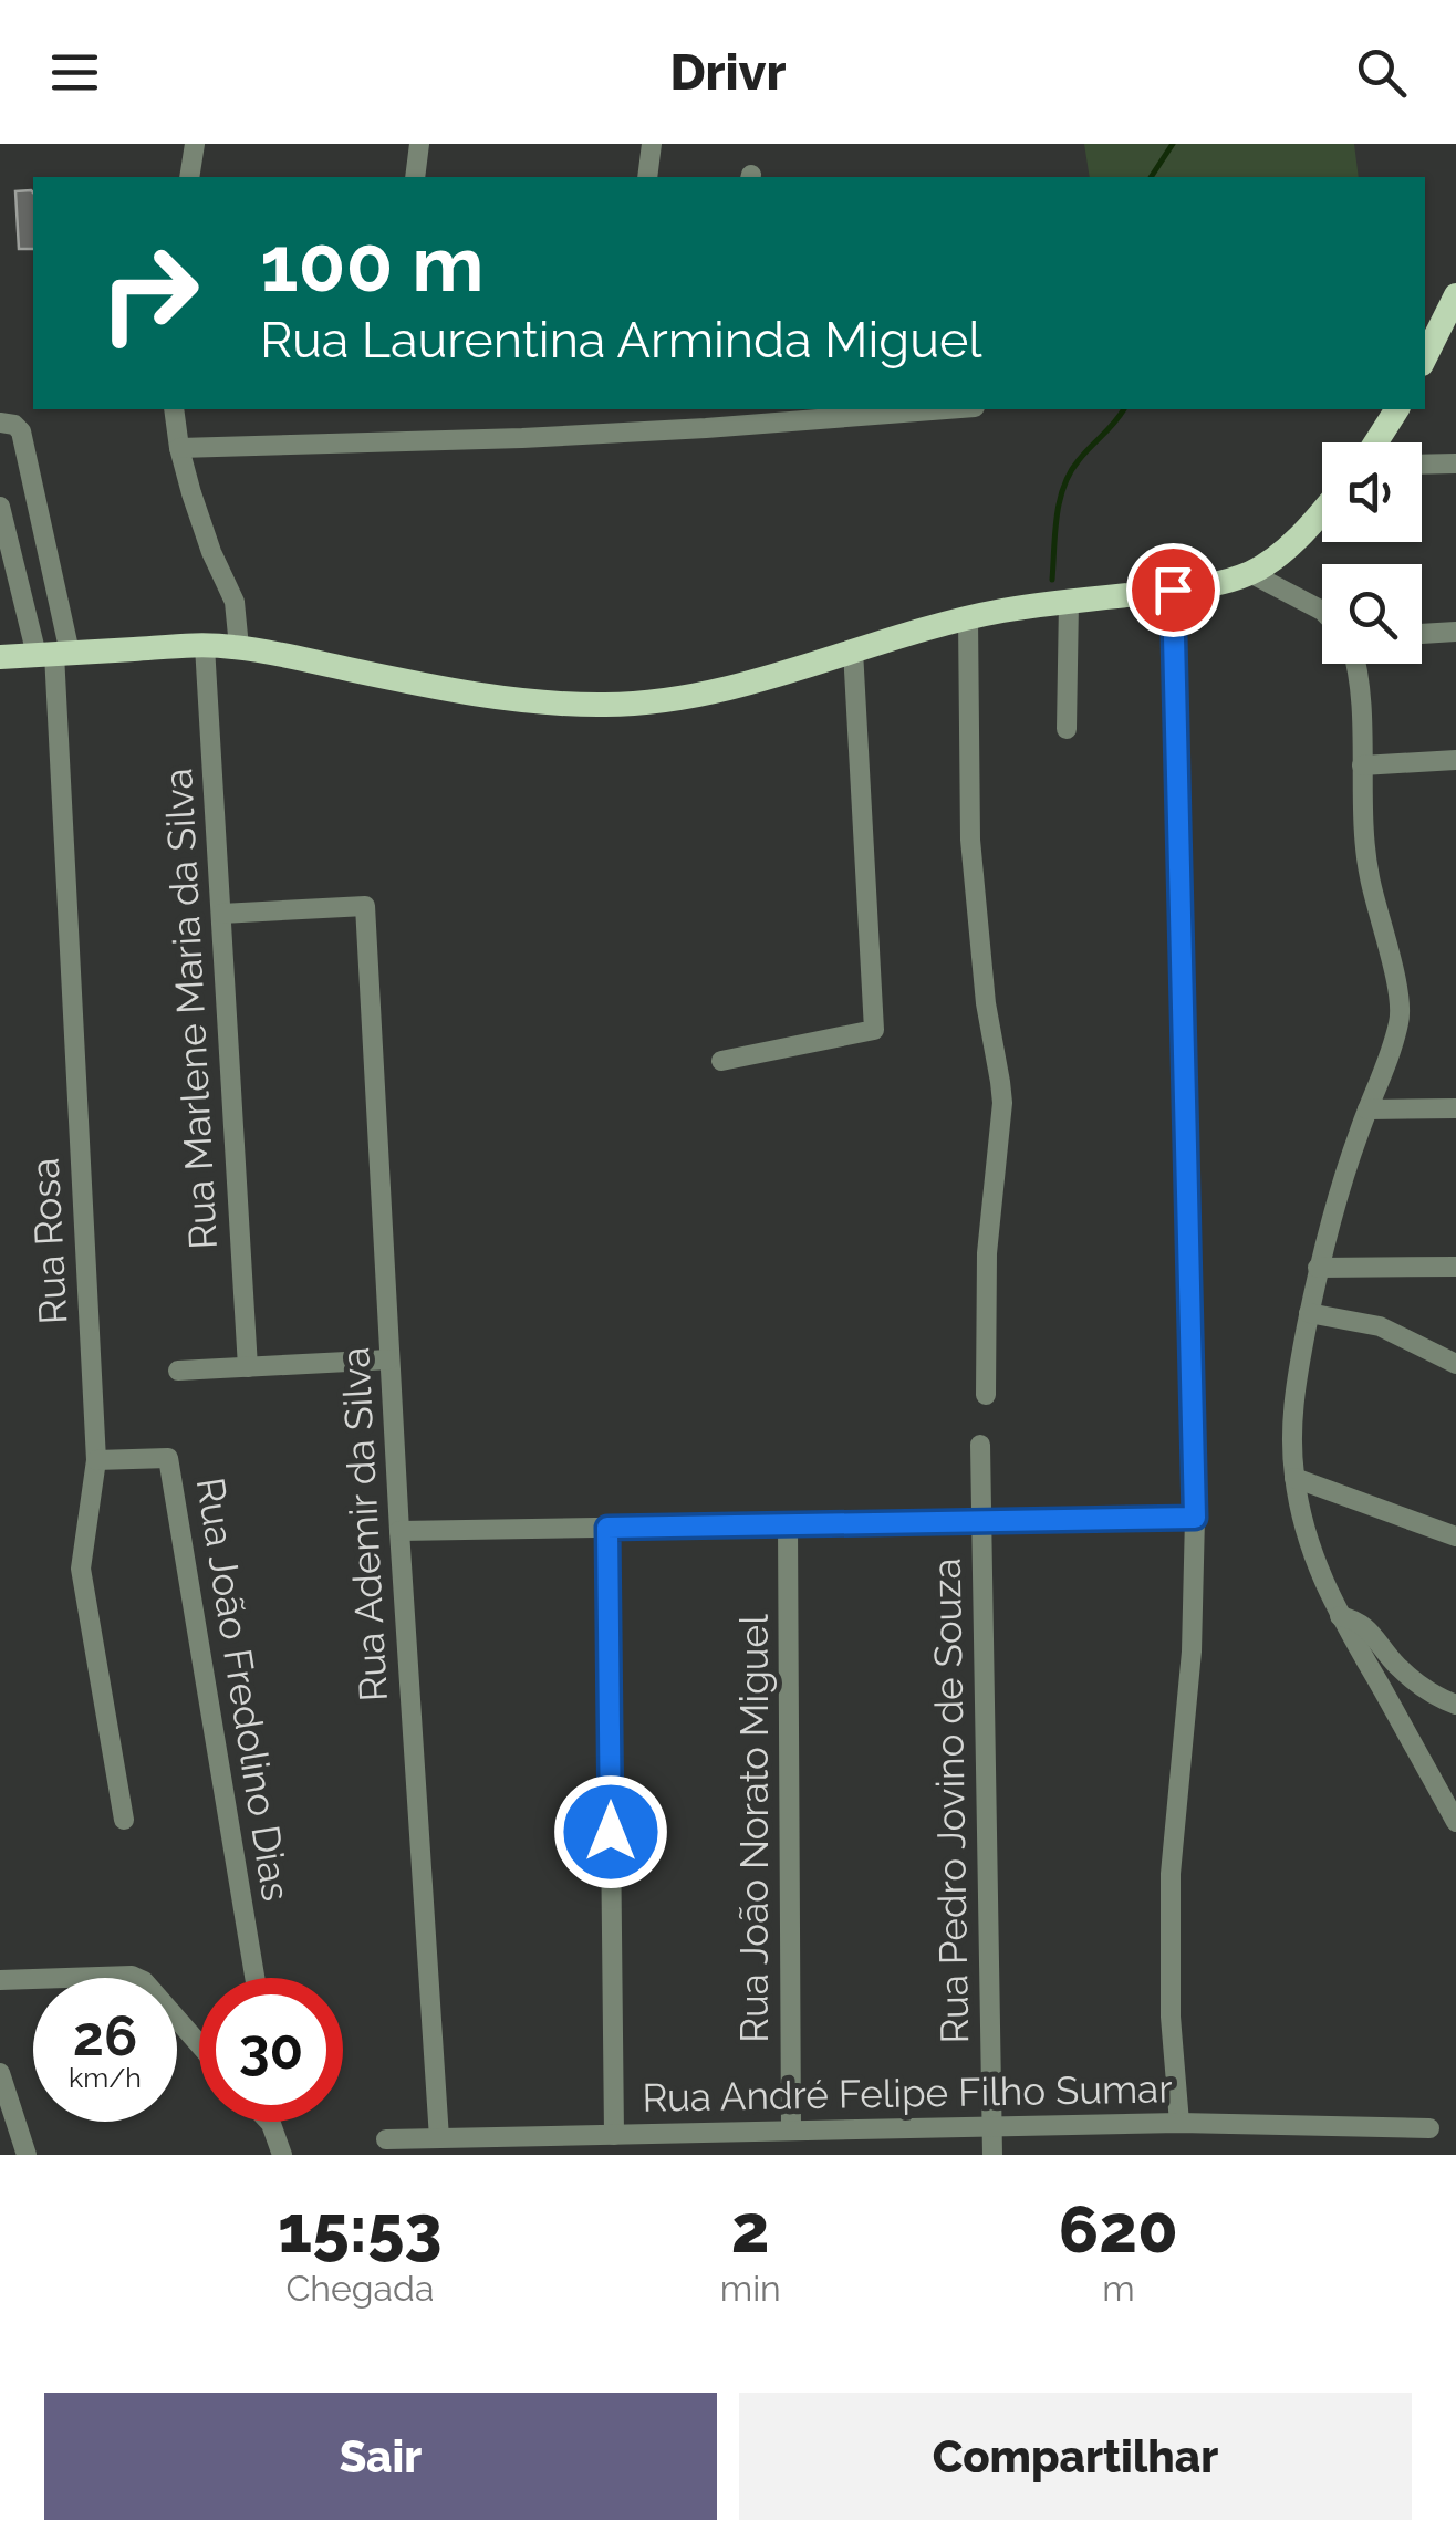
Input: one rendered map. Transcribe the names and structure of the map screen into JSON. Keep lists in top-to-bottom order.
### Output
{
  "streets": {
    "street": [
      "Rua Marlene Maria da Silva",
      "Rua Rosa",
      "Rua Ademir da Silva",
      "Rua João Fredolino Dias",
      "Rua Pedro Jovino de Souza",
      "Rua João Norato Miguel",
      "Rua André Felipe Filho Sumar"
    ]
  },
  "crossings": [
    ["Rua Marlene Maria da Silva", "Rua Ademir da Silva"],
    ["Rua Rosa", "Rua João Fredolino Dias"],
    ["Rua Ademir da Silva", "Rua André Felipe Filho Sumar"],
    ["Rua Pedro Jovino de Souza", "Rua André Felipe Filho Sumar"],
    ["Rua João Norato Miguel", "Rua André Felipe Filho Sumar"]
  ],
  "page": {
    "header": "Drivr",
    "turn": ["100 m", "Rua Laurentina Arminda Miguel"],
    "speed": "26 km/h",
    "limit": "30",
    "eta": [
      "15:53",
      "Chegada",
      "2",
      "min",
      "620",
      "m"
    ],
    "buttons": ["Sair", "Compartilhar"]
  }
}
